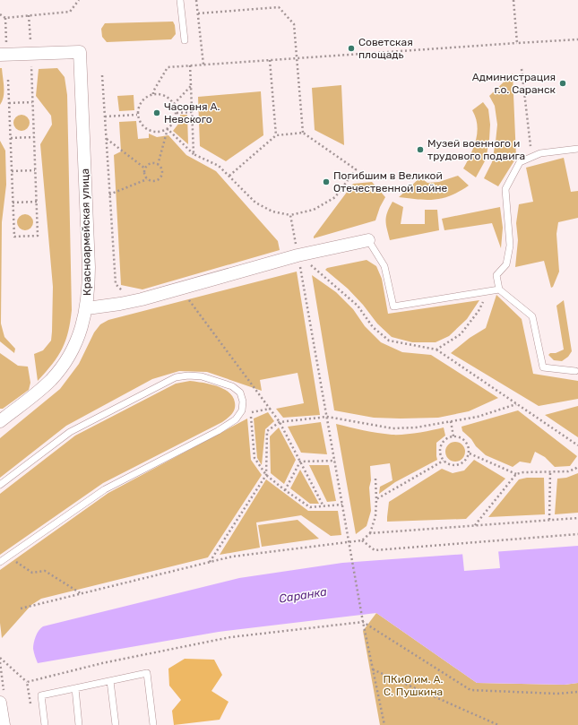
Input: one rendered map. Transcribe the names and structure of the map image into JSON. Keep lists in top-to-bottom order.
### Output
{
  "streets": {
    "street": ["Красноармейская улица"]
  },
  "water": ["Саранка"],
  "parks": ["ПКиО им. А. С. Пушкина"],
  "places": [
    "Советская площадь",
    "Администрация г.о. Саранск",
    "Часовня А. Невского",
    "Музей военного и трудового подвига",
    "Погибшим в Великой Отечественной войне"
  ]
}
